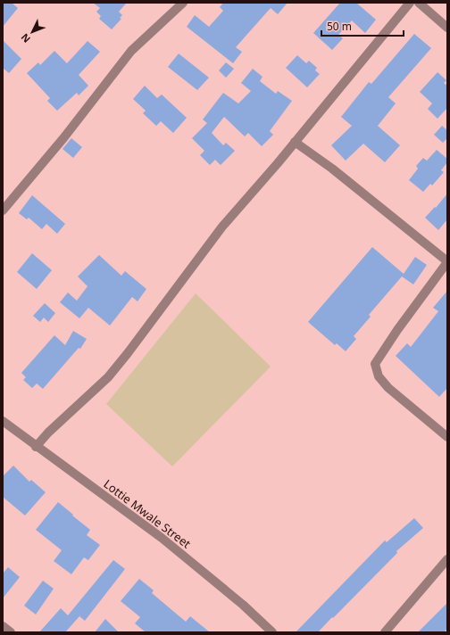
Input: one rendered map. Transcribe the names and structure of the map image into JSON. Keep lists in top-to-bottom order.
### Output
{
  "streets": {
    "street": ["Lottie Mwale Street"]
  },
  "scale_bar": "50 m",
  "north": "bottom left"
}
